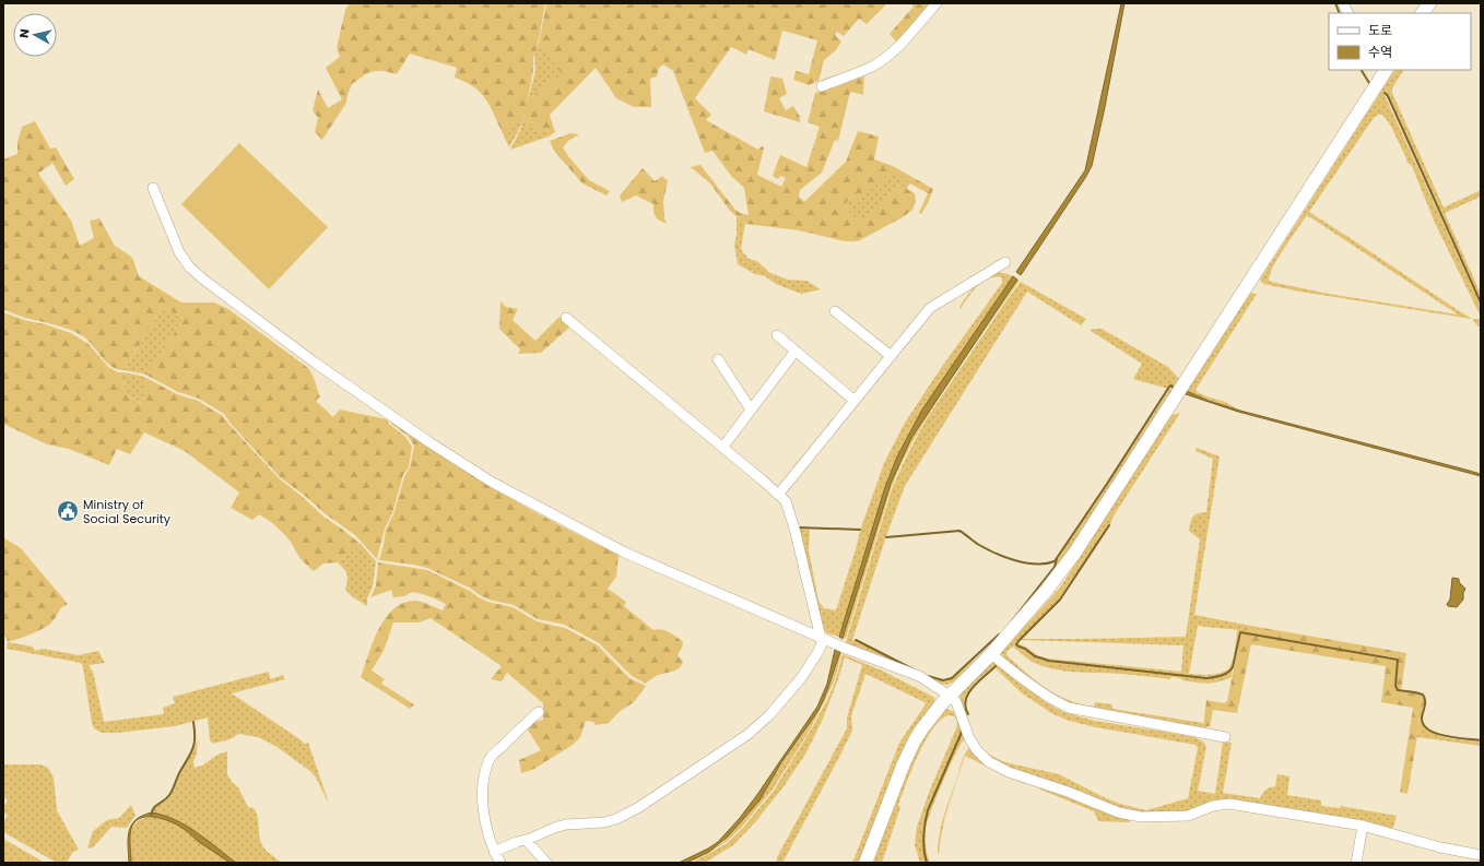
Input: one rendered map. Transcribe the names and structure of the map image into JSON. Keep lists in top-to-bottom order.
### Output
{
  "places": {
    "public building": ["Ministry of Social Security"]
  },
  "legend": ["도로", "수역"],
  "north": "left"
}
